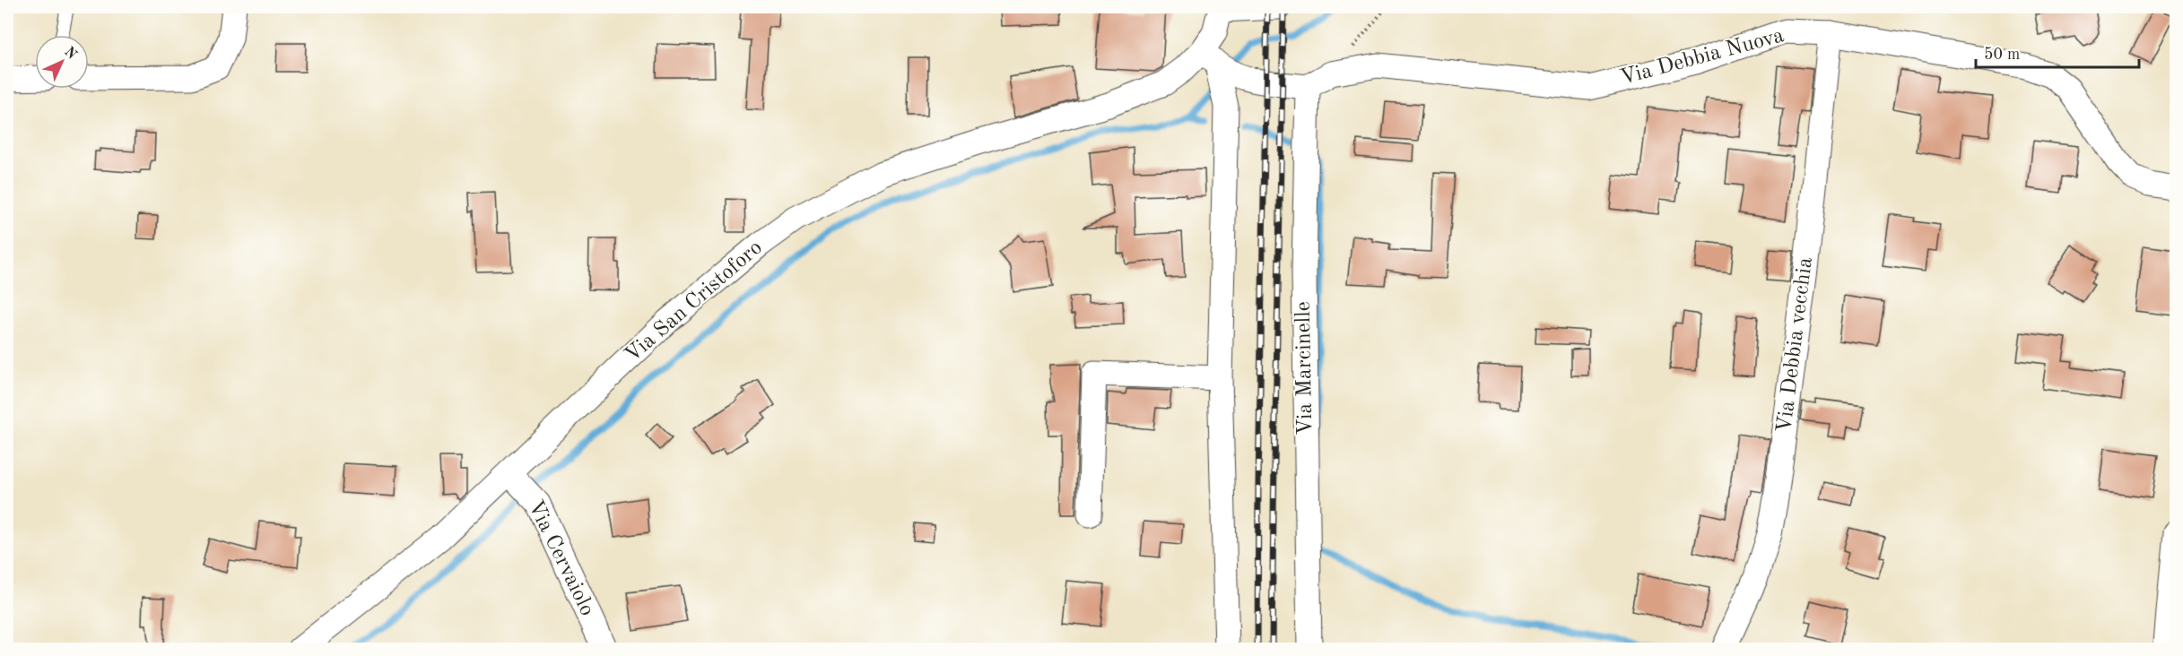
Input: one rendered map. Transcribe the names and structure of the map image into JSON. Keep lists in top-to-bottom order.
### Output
{
  "streets": {
    "street": [
      "Via Debbia Nuova",
      "Via San Cristoforo",
      "Via Debbia vecchia",
      "Via Marcinelle",
      "Via Cervaiolo"
    ]
  },
  "crossings": [
    ["Via Debbia Nuova", "Via Debbia vecchia"],
    ["Via Debbia Nuova", "Via Marcinelle"],
    ["Via San Cristoforo", "Via Cervaiolo"]
  ],
  "scale_bar": "50 m",
  "north": "top right"
}
